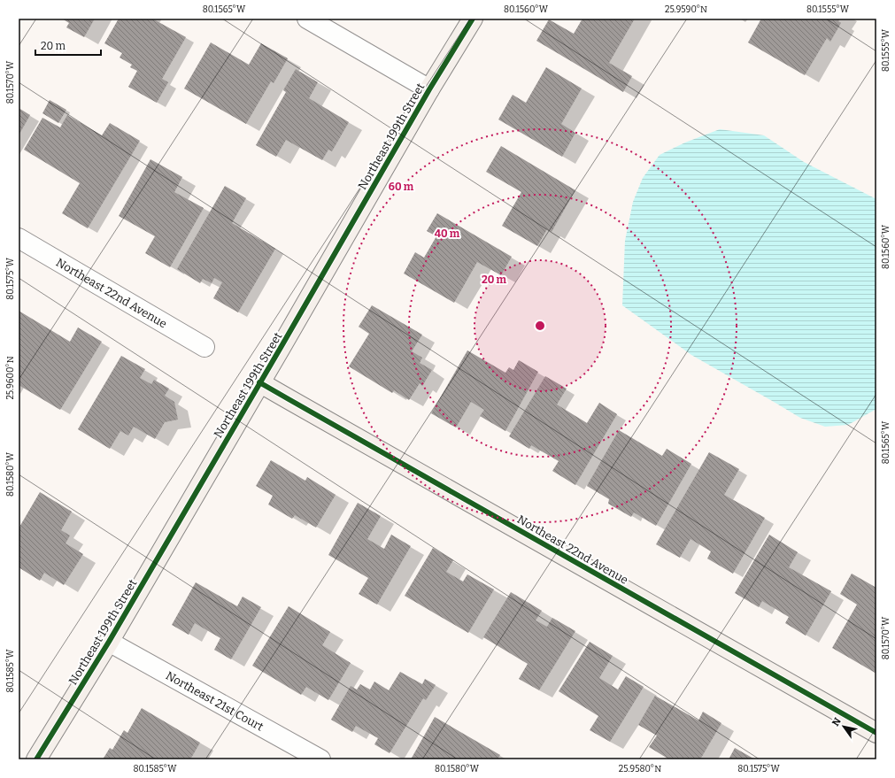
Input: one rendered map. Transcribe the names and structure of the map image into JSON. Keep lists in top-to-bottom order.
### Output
{
  "streets": {
    "street": ["Northeast 199th Street", "Northeast 22nd Avenue", "Northeast 21st Court"]
  },
  "crossings": [
    ["Northeast 199th Street", "Northeast 22nd Avenue"],
    ["Northeast 199th Street", "Northeast 21st Court"]
  ],
  "scale_bar": "20 m",
  "north": "top left",
  "coordinates": [
    "80.1565°W",
    "80.1560°W",
    "25.9590°N",
    "80.1555°W",
    "80.1570°W",
    "80.1575°W",
    "25.9600°N",
    "80.1580°W",
    "80.1585°W",
    "25.9580°N"
  ],
  "rings": ["60 m", "40 m", "20 m"]
}
